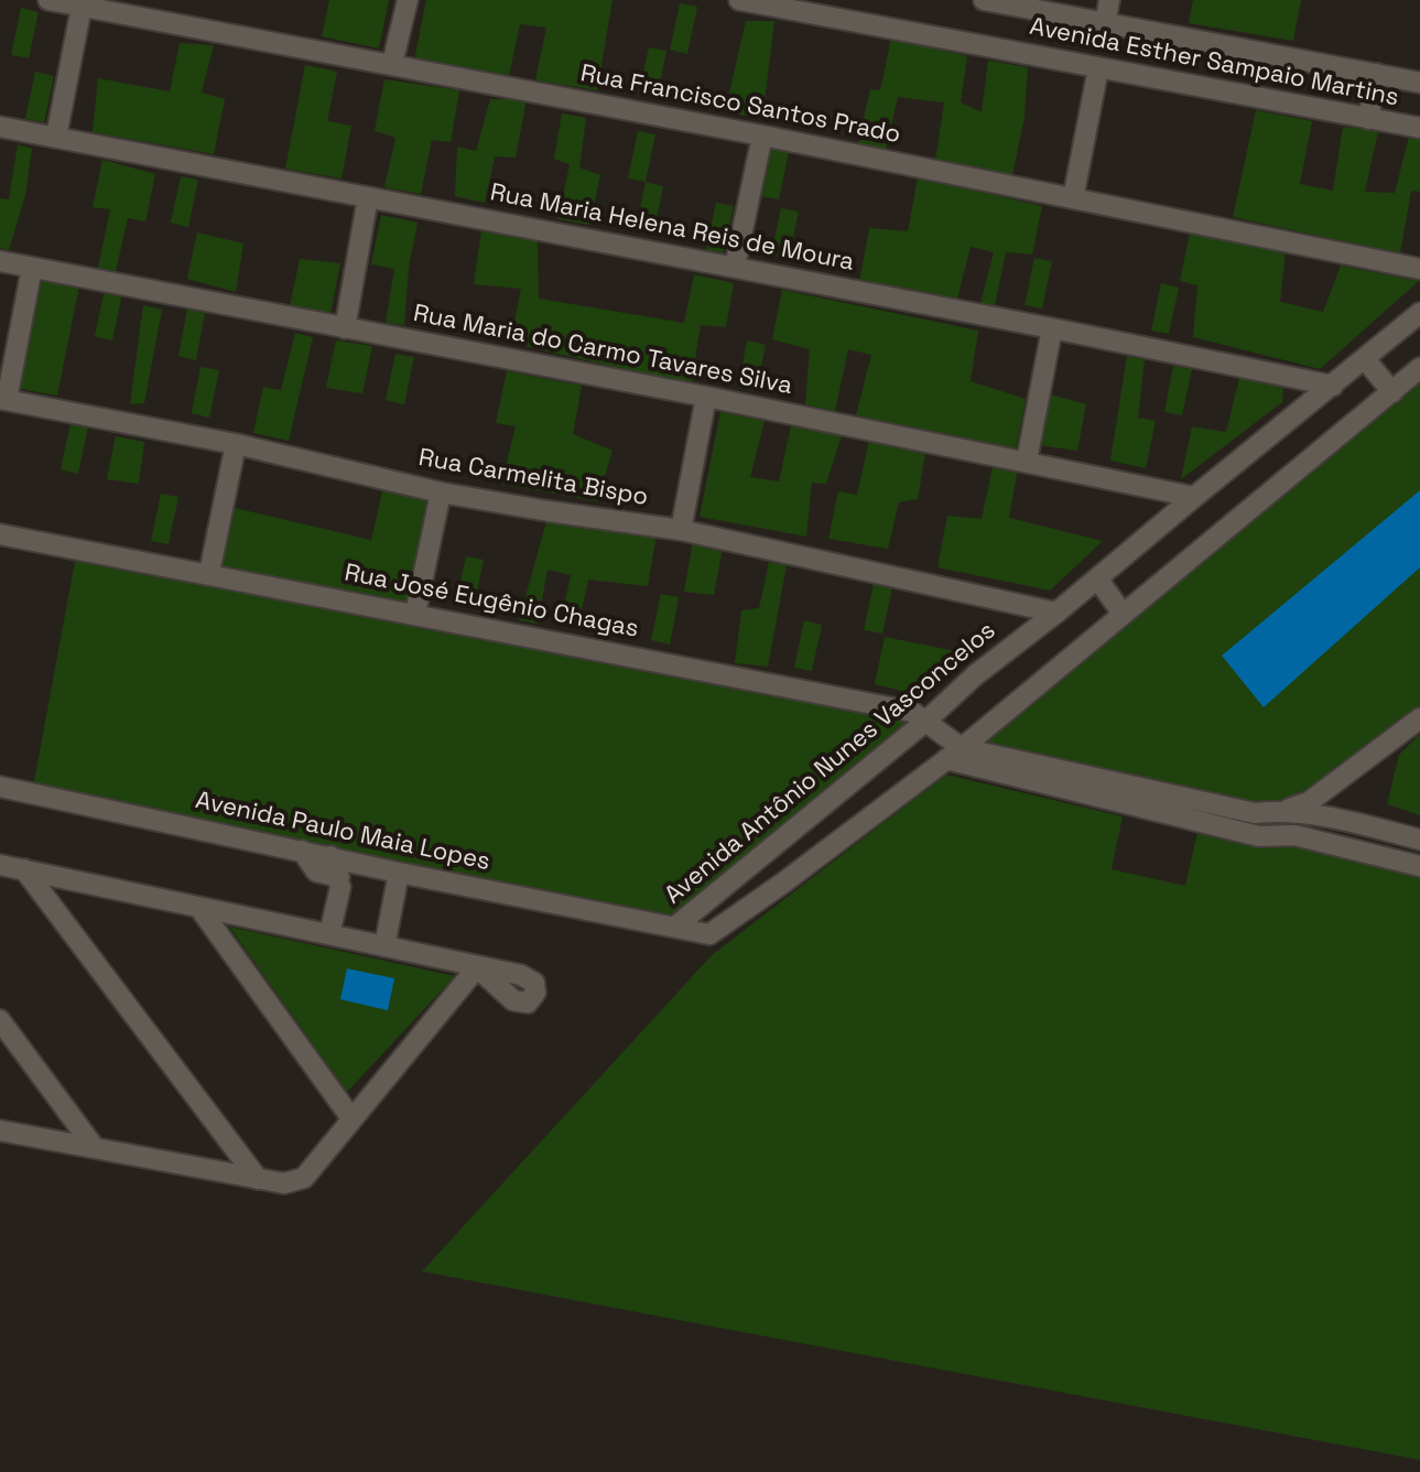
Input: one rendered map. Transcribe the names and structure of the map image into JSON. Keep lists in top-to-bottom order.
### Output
{
  "streets": {
    "street": [
      "Avenida Esther Sampaio Martins",
      "Rua Francisco Santos Prado",
      "Rua Maria Helena Reis de Moura",
      "Rua Maria do Carmo Tavares Silva",
      "Rua Carmelita Bispo",
      "Rua José Eugênio Chagas",
      "Avenida Antônio Nunes Vasconcelos",
      "Avenida Paulo Maia Lopes"
    ]
  },
  "crossings": [
    ["Rua Maria Helena Reis de Moura", "Avenida Antônio Nunes Vasconcelos"],
    ["Rua Maria do Carmo Tavares Silva", "Avenida Antônio Nunes Vasconcelos"],
    ["Rua Carmelita Bispo", "Avenida Antônio Nunes Vasconcelos"],
    ["Rua José Eugênio Chagas", "Avenida Antônio Nunes Vasconcelos"],
    ["Avenida Antônio Nunes Vasconcelos", "Avenida Paulo Maia Lopes"]
  ]
}
